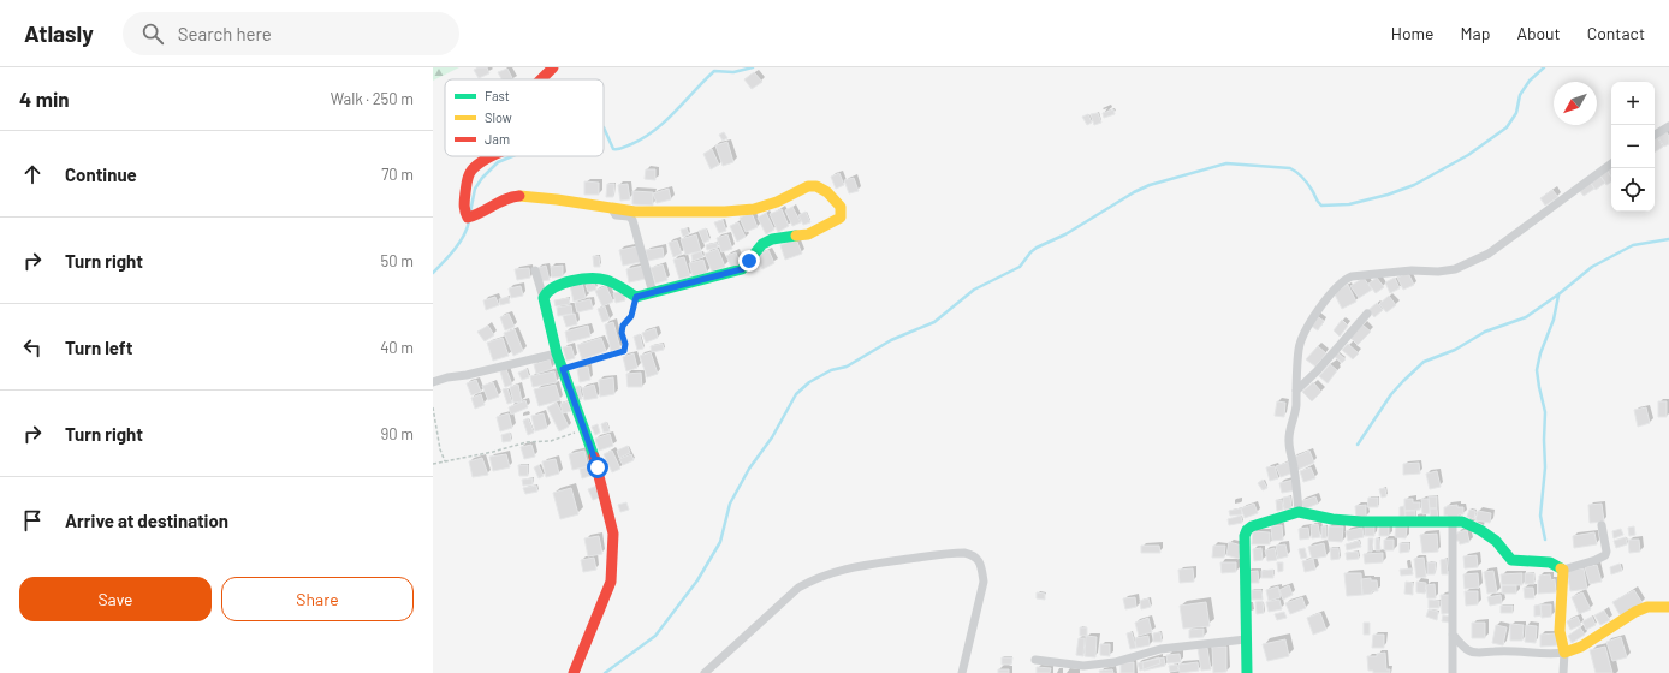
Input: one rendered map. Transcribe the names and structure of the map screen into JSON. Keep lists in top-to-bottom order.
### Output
{
  "legend": ["Fast", "Slow", "Jam"],
  "north": "bottom left",
  "page": {
    "header": "Atlasly",
    "search": "Search here",
    "nav": [
      "Home",
      "Map",
      "About",
      "Contact"
    ],
    "heading": ["4 min", "Walk · 250 m"],
    "map_buttons": ["+", "−"],
    "list": [
      ["Continue", "70 m"],
      ["Turn right", "50 m"],
      ["Turn left", "40 m"],
      ["Turn right", "90 m"],
      "Arrive at destination"
    ],
    "buttons": ["Save", "Share"]
  }
}
